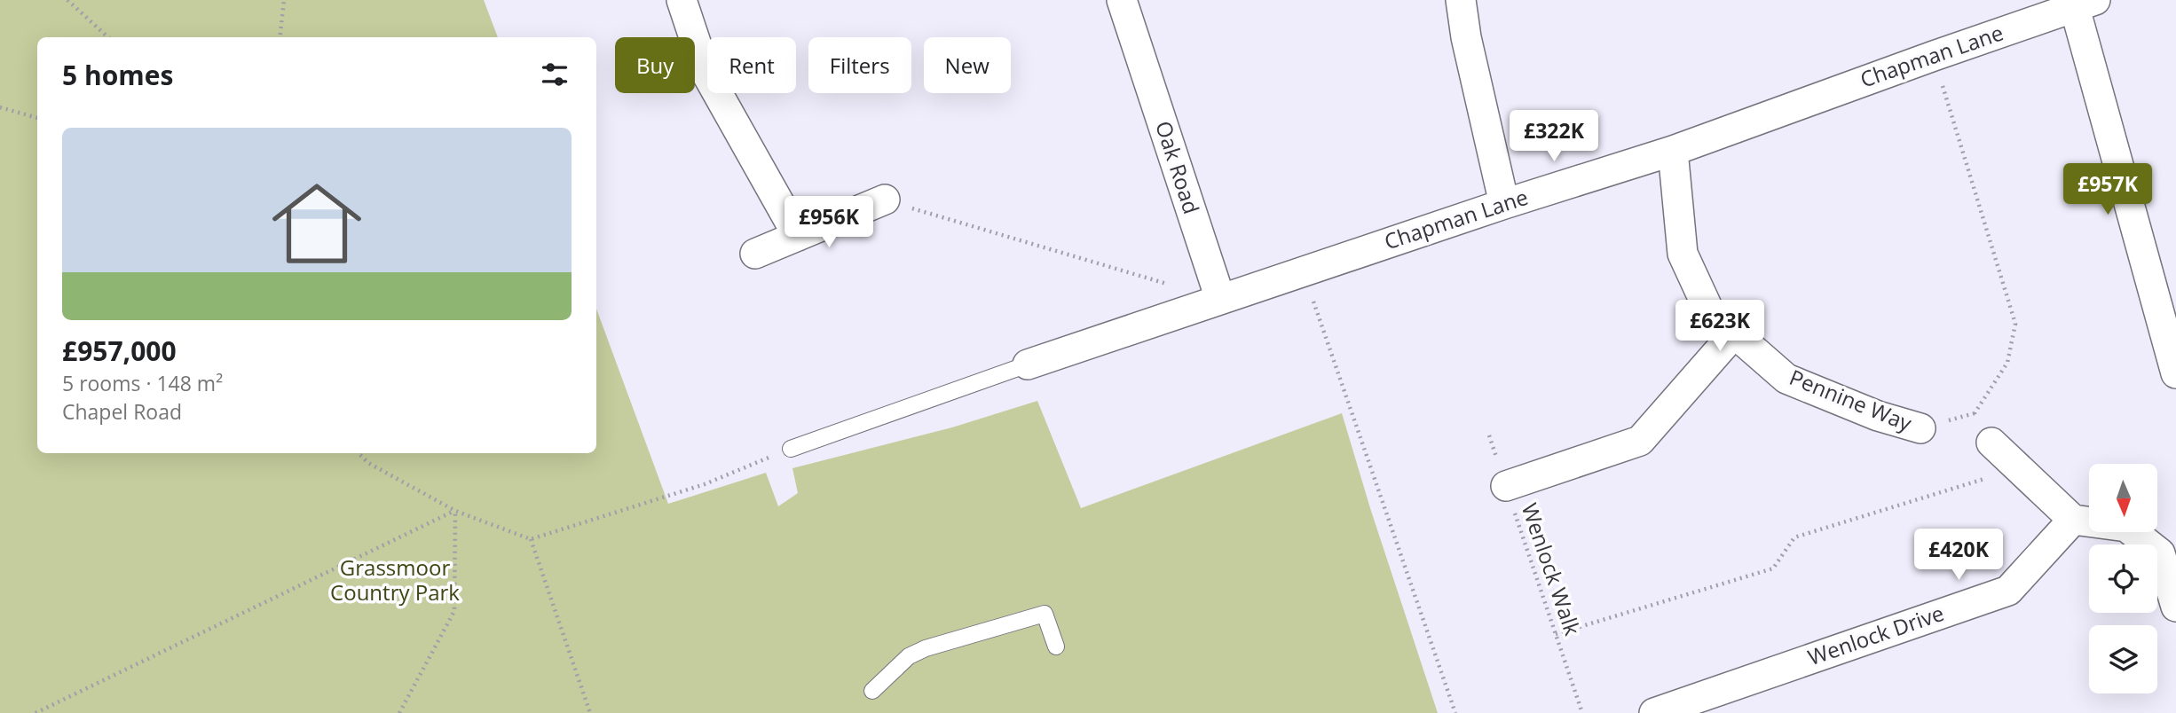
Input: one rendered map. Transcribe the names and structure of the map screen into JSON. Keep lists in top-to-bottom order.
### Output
{
  "streets": {
    "street": [
      "Chapman Lane",
      "Oak Road",
      "Pennine Way",
      "Wenlock Drive"
    ],
    "path": ["Wenlock Walk"]
  },
  "crossings": [
    ["Chapman Lane", "Oak Road"],
    ["Chapman Lane", "Pennine Way"]
  ],
  "parks": ["Grassmoor Country Park"],
  "north": "bottom",
  "page": {
    "chip": [
      "Buy",
      "Rent",
      "Filters",
      "New"
    ],
    "heading": "5 homes",
    "price": [
      "£322K",
      "£957K",
      "£956K",
      "£623K",
      "£420K"
    ],
    "list": [
      {
        "name": "£957,000",
        "note": "5 rooms · 148 m² · Chapel Road"
      }
    ]
  }
}
